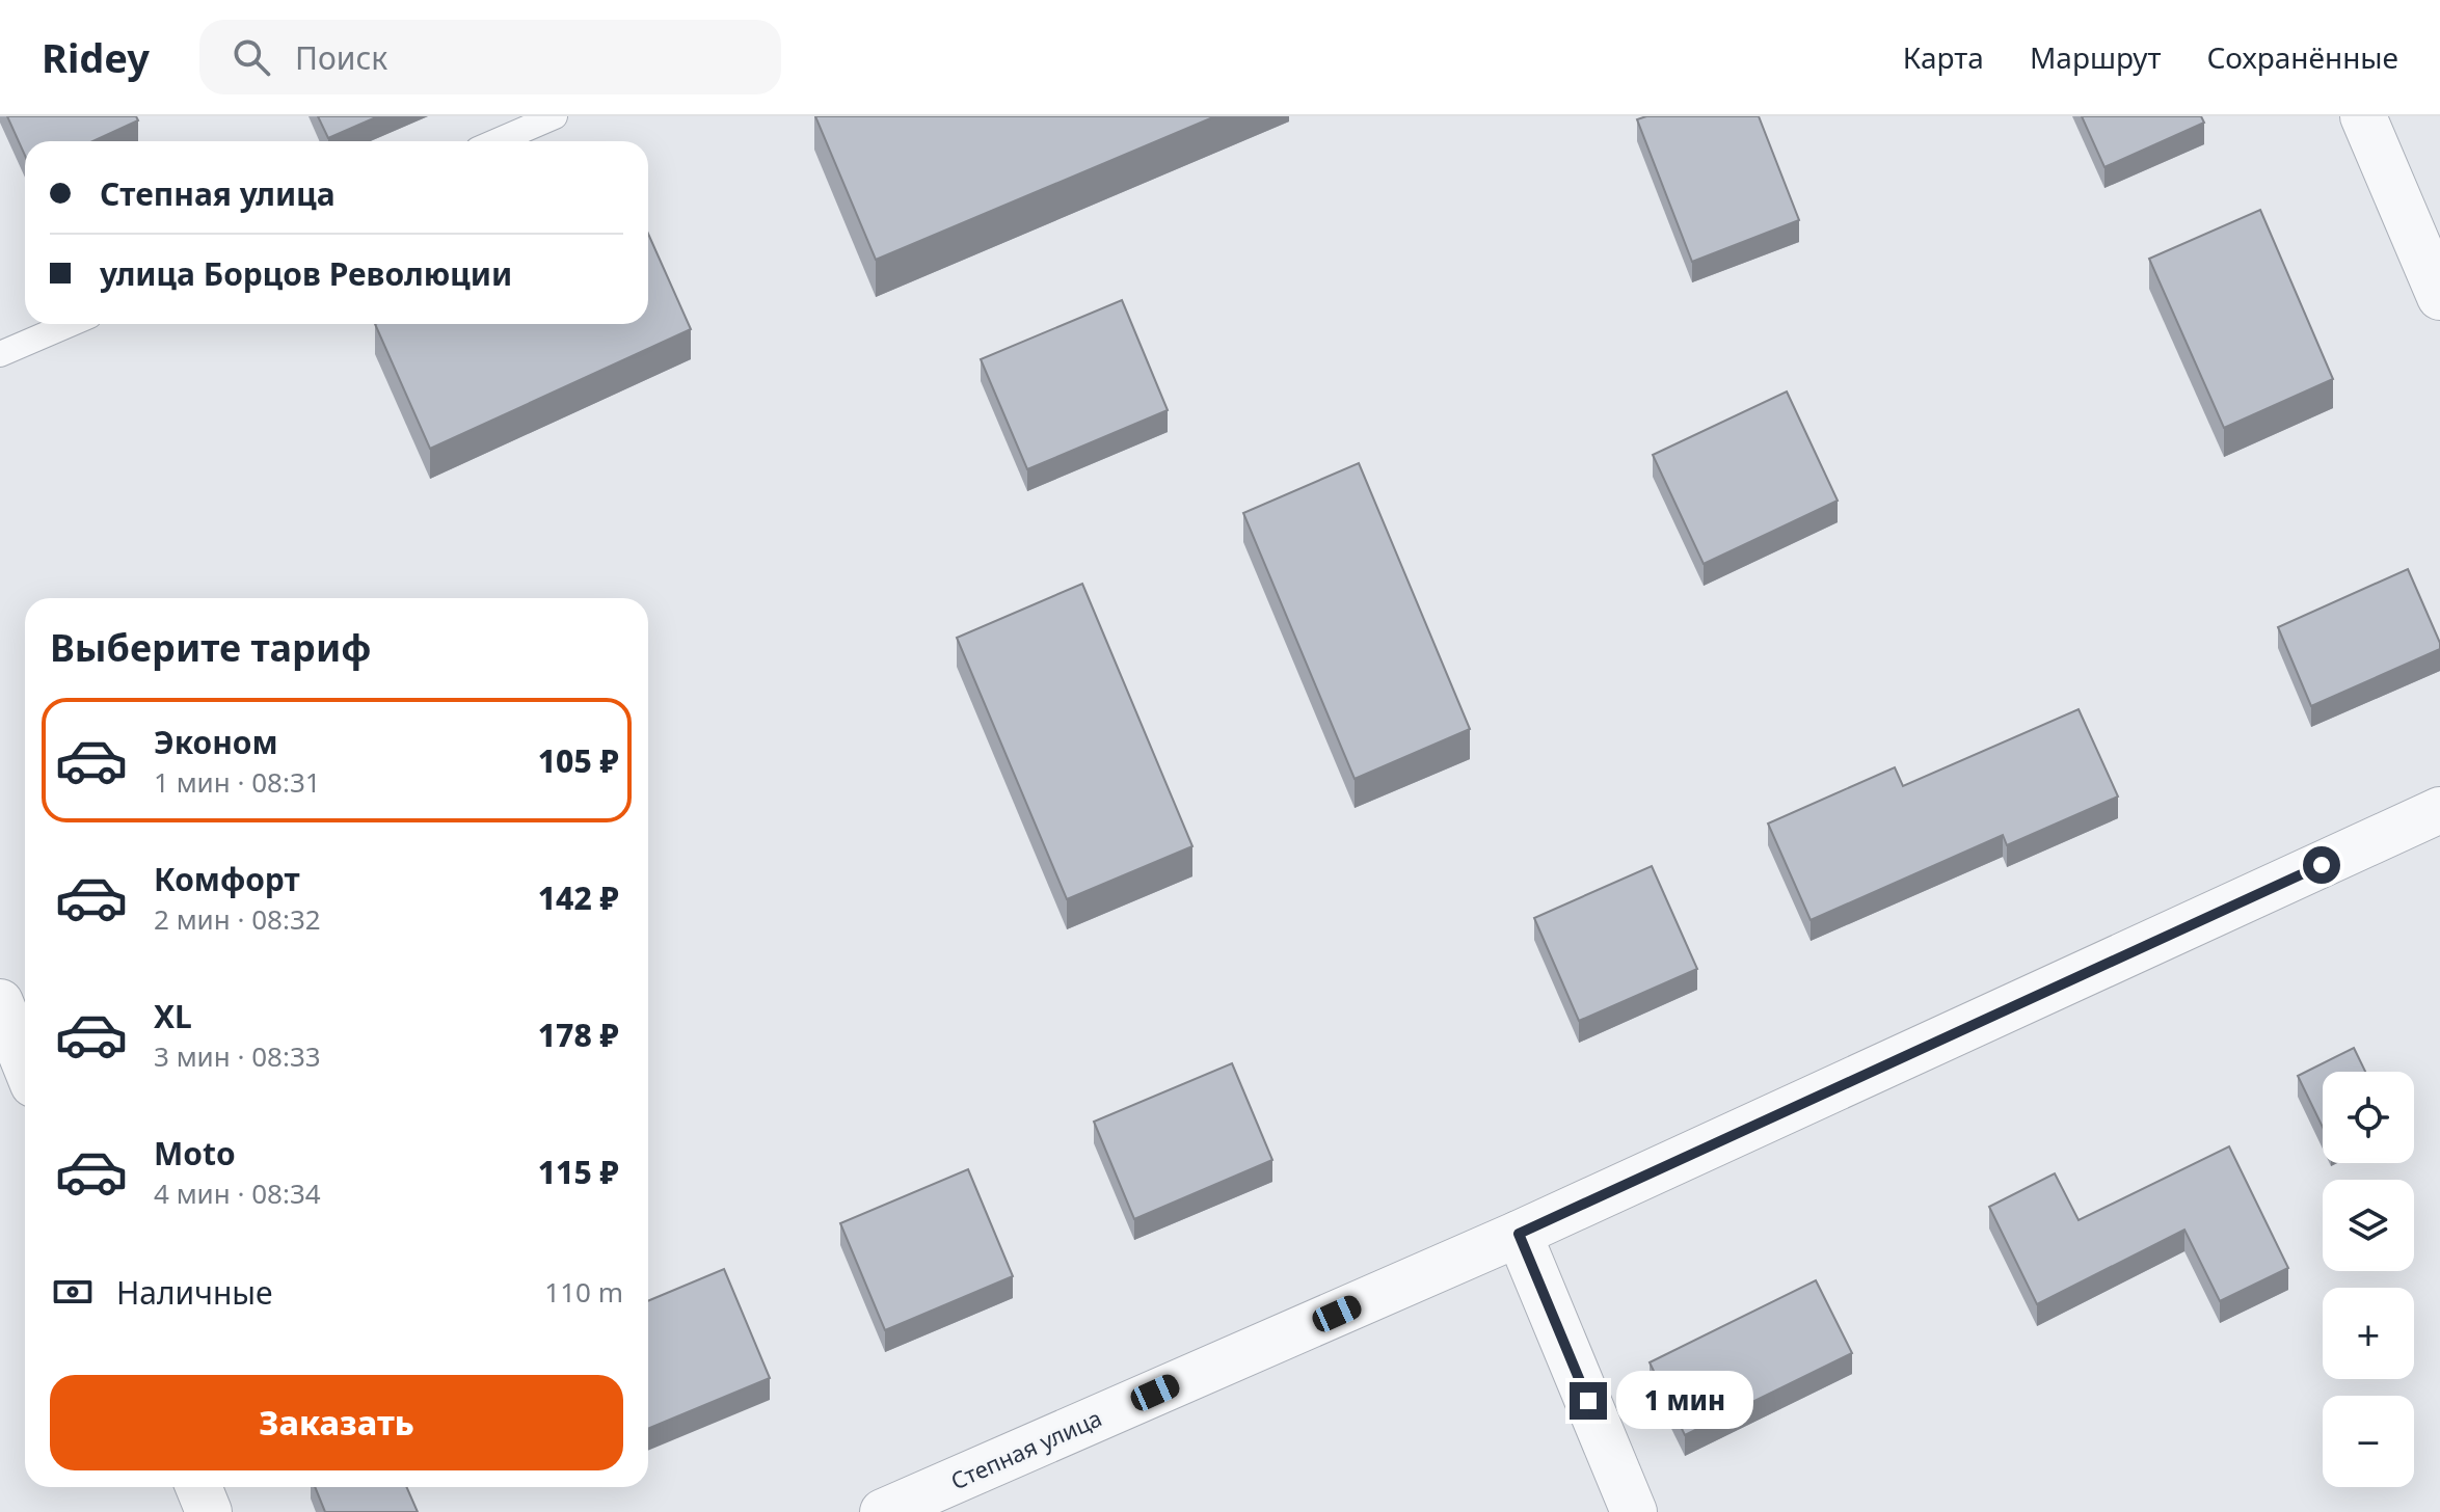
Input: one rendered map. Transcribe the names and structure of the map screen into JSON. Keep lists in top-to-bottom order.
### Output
{
  "streets": {
    "street": ["Степная улица"]
  },
  "page": {
    "header": "Ridey",
    "search": "Поиск",
    "nav": ["Карта", "Маршрут", "Сохранённые"],
    "banner": ["Степная улица", "улица Борцов Революции"],
    "heading": "Выберите тариф",
    "list": [
      {
        "name": "Эконом",
        "note": "1 мин · 08:31",
        "value": "105 ₽"
      },
      {
        "name": "Комфорт",
        "note": "2 мин · 08:32",
        "value": "142 ₽"
      },
      {
        "name": "XL",
        "note": "3 мин · 08:33",
        "value": "178 ₽"
      },
      {
        "name": "Moto",
        "note": "4 мин · 08:34",
        "value": "115 ₽"
      }
    ],
    "map_buttons": ["+", "−"],
    "pay": ["Наличные", "110 m"],
    "buttons": "Заказать",
    "bubble": "1 мин"
  }
}
